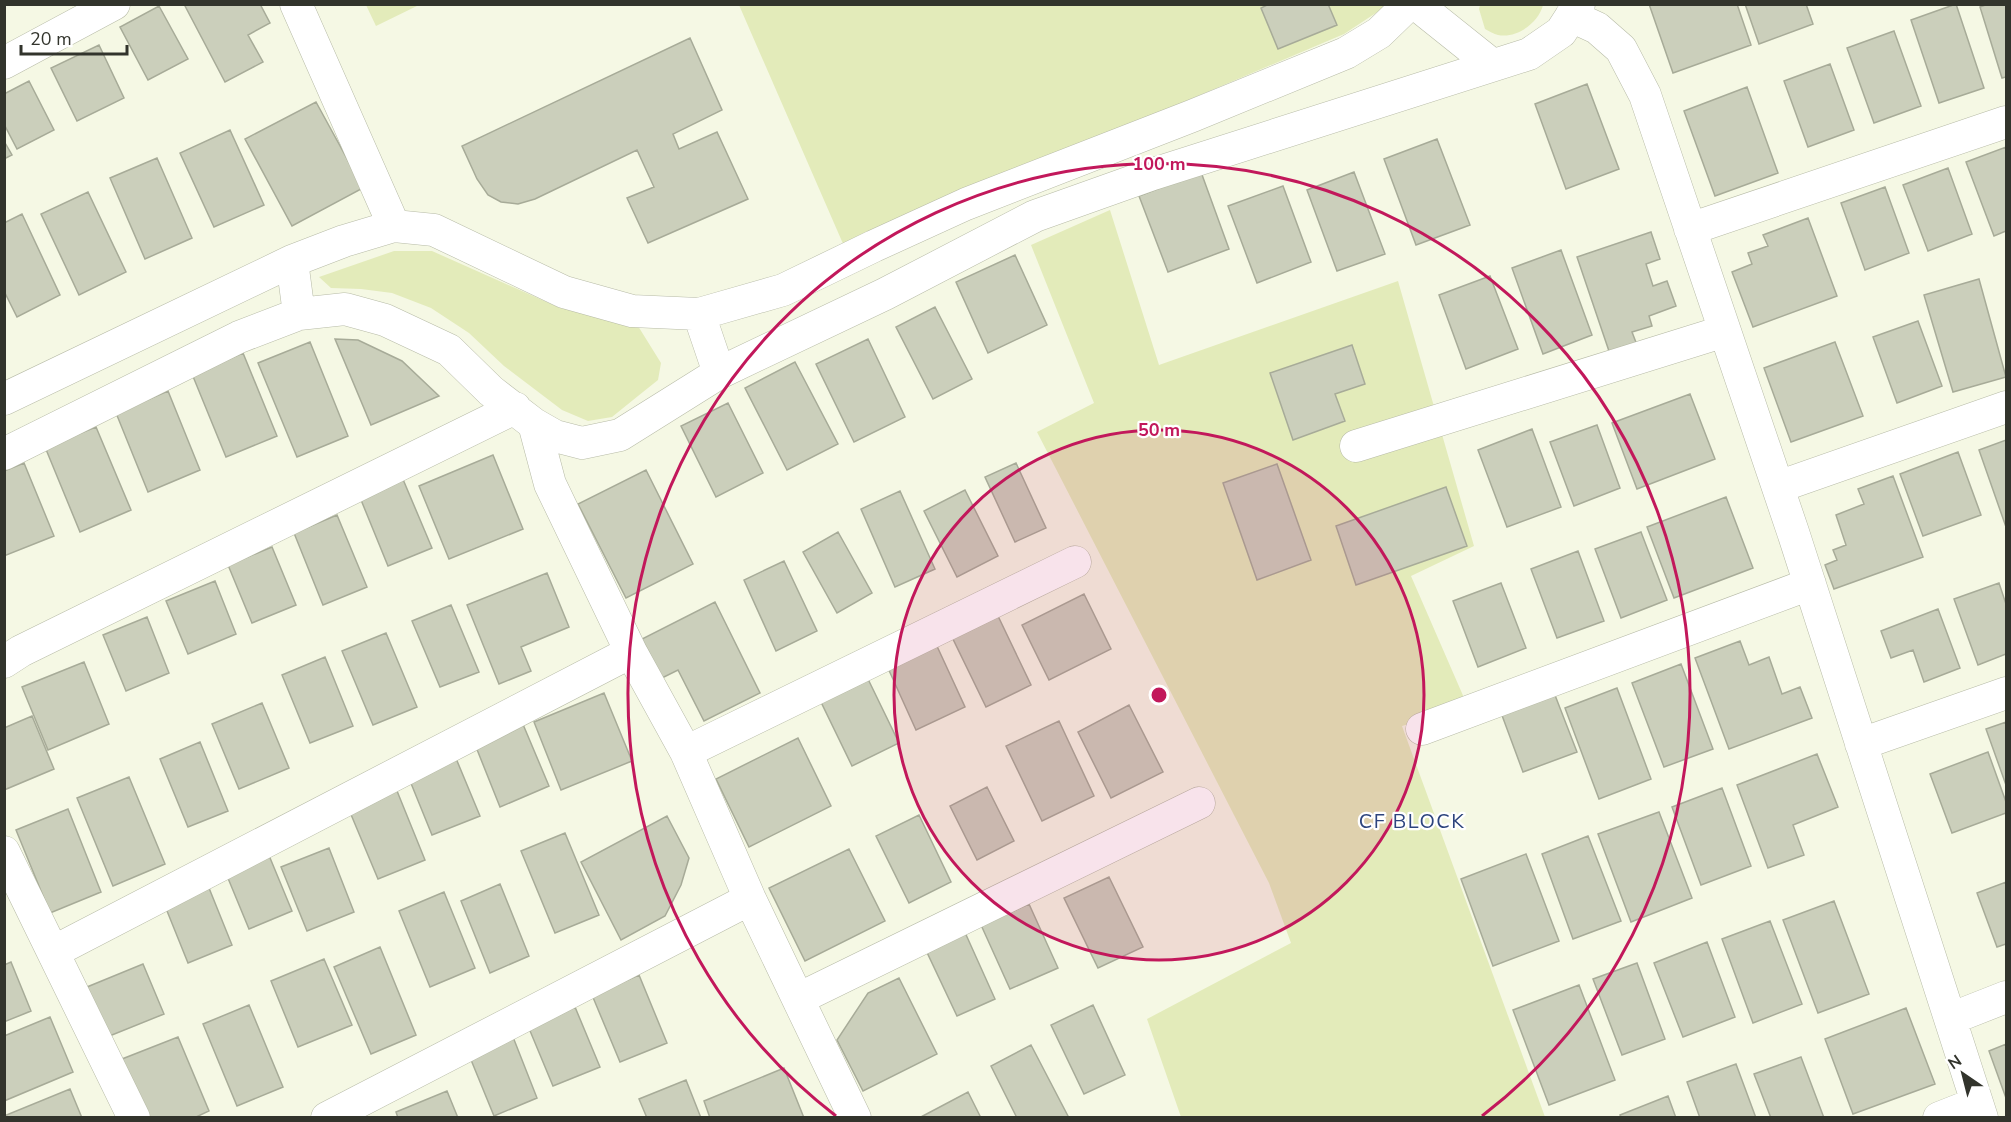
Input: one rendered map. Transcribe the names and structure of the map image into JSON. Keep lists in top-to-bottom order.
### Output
{
  "districts": ["CF BLOCK"],
  "scale_bar": "20 m",
  "north": "top left",
  "rings": ["100 m", "50 m"]
}
